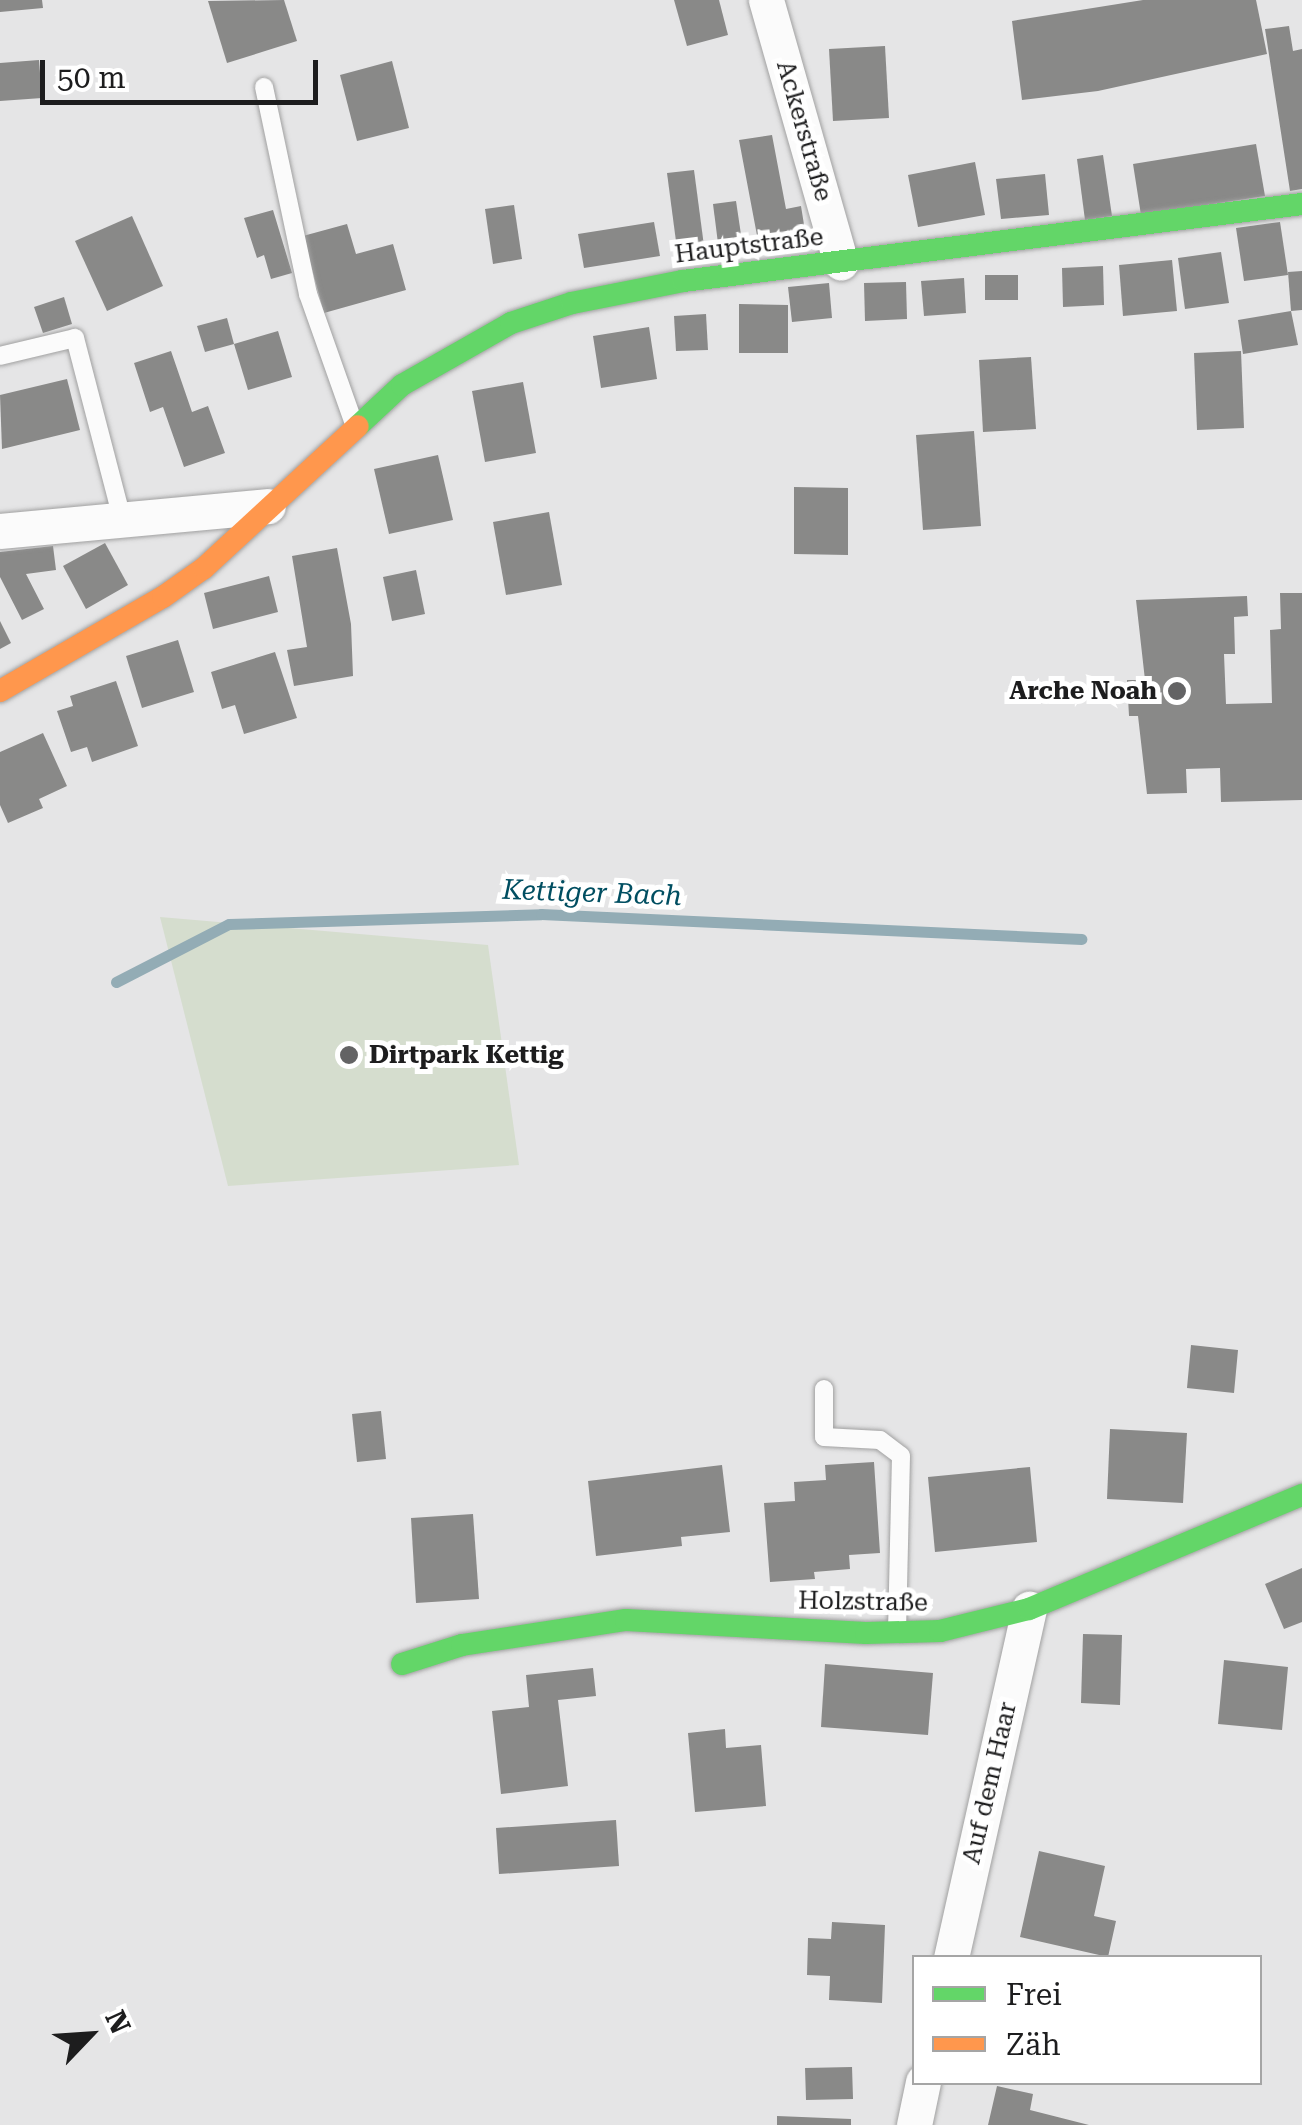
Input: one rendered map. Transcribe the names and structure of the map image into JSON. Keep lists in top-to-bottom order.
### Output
{
  "streets": {
    "street": [
      "Ackerstraße",
      "Hauptstraße",
      "Holzstraße",
      "Auf dem Haar"
    ]
  },
  "crossings": [
    ["Ackerstraße", "Hauptstraße"],
    ["Holzstraße", "Auf dem Haar"]
  ],
  "water": ["Kettiger Bach"],
  "places": ["Arche Noah", "Dirtpark Kettig"],
  "legend": ["Frei", "Zäh"],
  "scale_bar": "50 m",
  "north": "top right"
}
